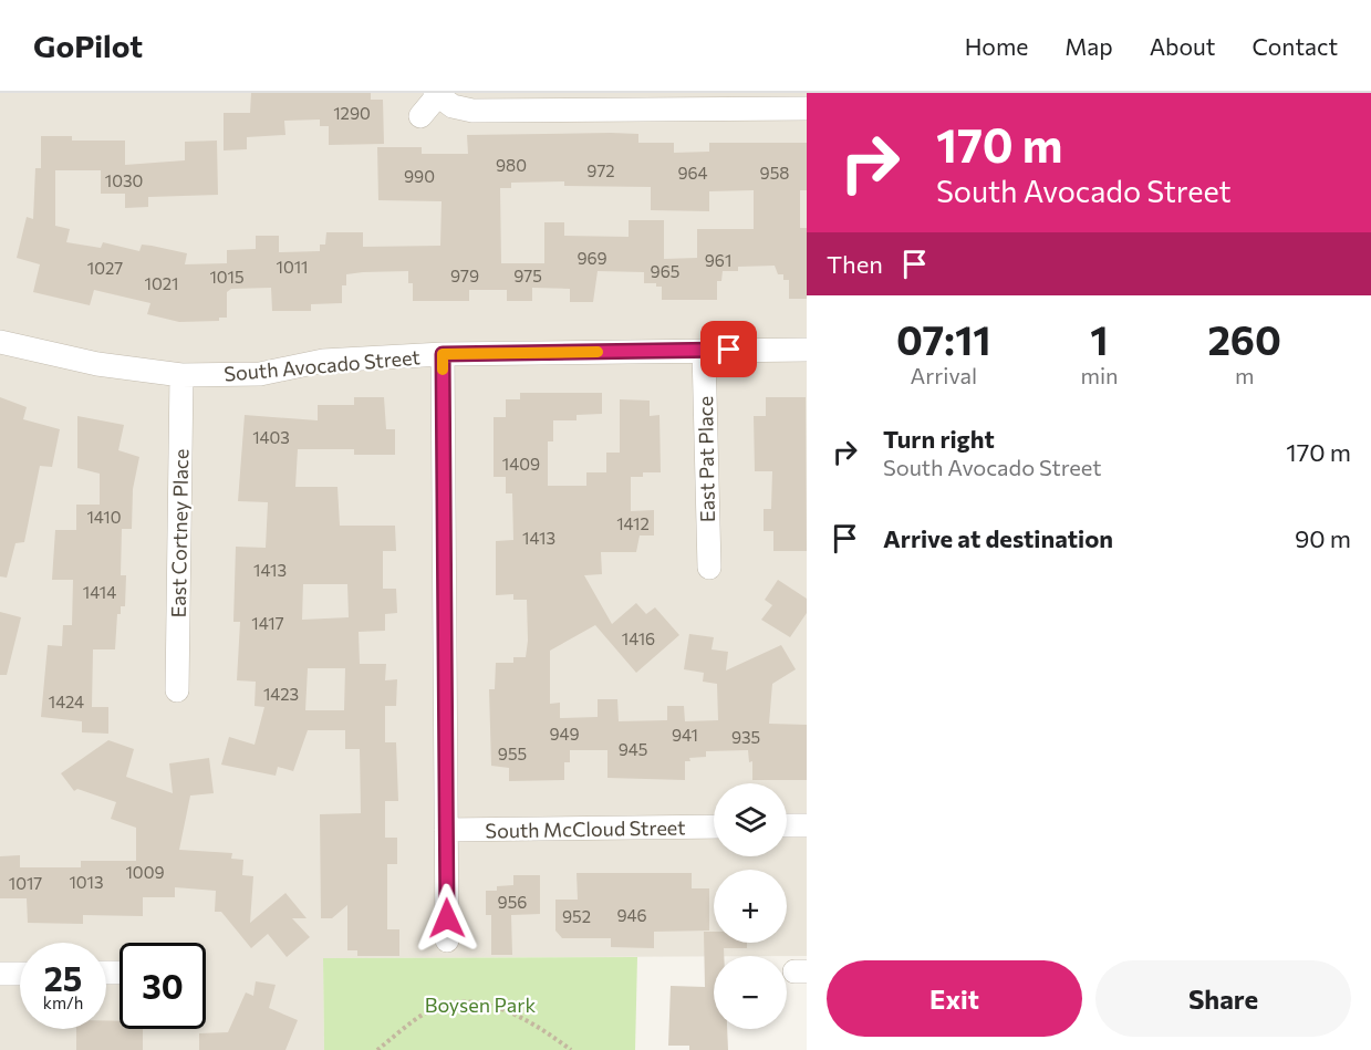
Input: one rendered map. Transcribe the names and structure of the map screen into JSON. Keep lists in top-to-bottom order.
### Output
{
  "streets": {
    "street": [
      "South Avocado Street",
      "East Pat Place",
      "East Cortney Place",
      "South McCloud Street"
    ]
  },
  "crossings": [
    ["South Avocado Street", "East Pat Place"],
    ["South Avocado Street", "East Cortney Place"]
  ],
  "parks": ["Boysen Park"],
  "house_numbers": [
    "1290",
    "980",
    "972",
    "964",
    "958",
    "990",
    "1030",
    "969",
    "961",
    "1011",
    "1027",
    "965",
    "979",
    "975",
    "1015",
    "1021",
    "1403",
    "1409",
    "1410",
    "1412",
    "1413",
    "1413",
    "1414",
    "1417",
    "1416",
    "1423",
    "1424",
    "949",
    "941",
    "935",
    "945",
    "955",
    "1009",
    "1013",
    "1017",
    "956",
    "946",
    "952"
  ],
  "page": {
    "header": "GoPilot",
    "nav": [
      "Home",
      "Map",
      "About",
      "Contact"
    ],
    "turn": ["170 m", "South Avocado Street"],
    "then": "Then",
    "eta": [
      "07:11",
      "Arrival",
      "1",
      "min",
      "260",
      "m"
    ],
    "list": [
      {
        "name": "Turn right",
        "note": "South Avocado Street",
        "value": "170 m"
      },
      {
        "name": "Arrive at destination",
        "value": "90 m"
      }
    ],
    "map_buttons": ["+", "−"],
    "speed": "25 km/h",
    "limit": "30",
    "buttons": ["Exit", "Share"]
  }
}
